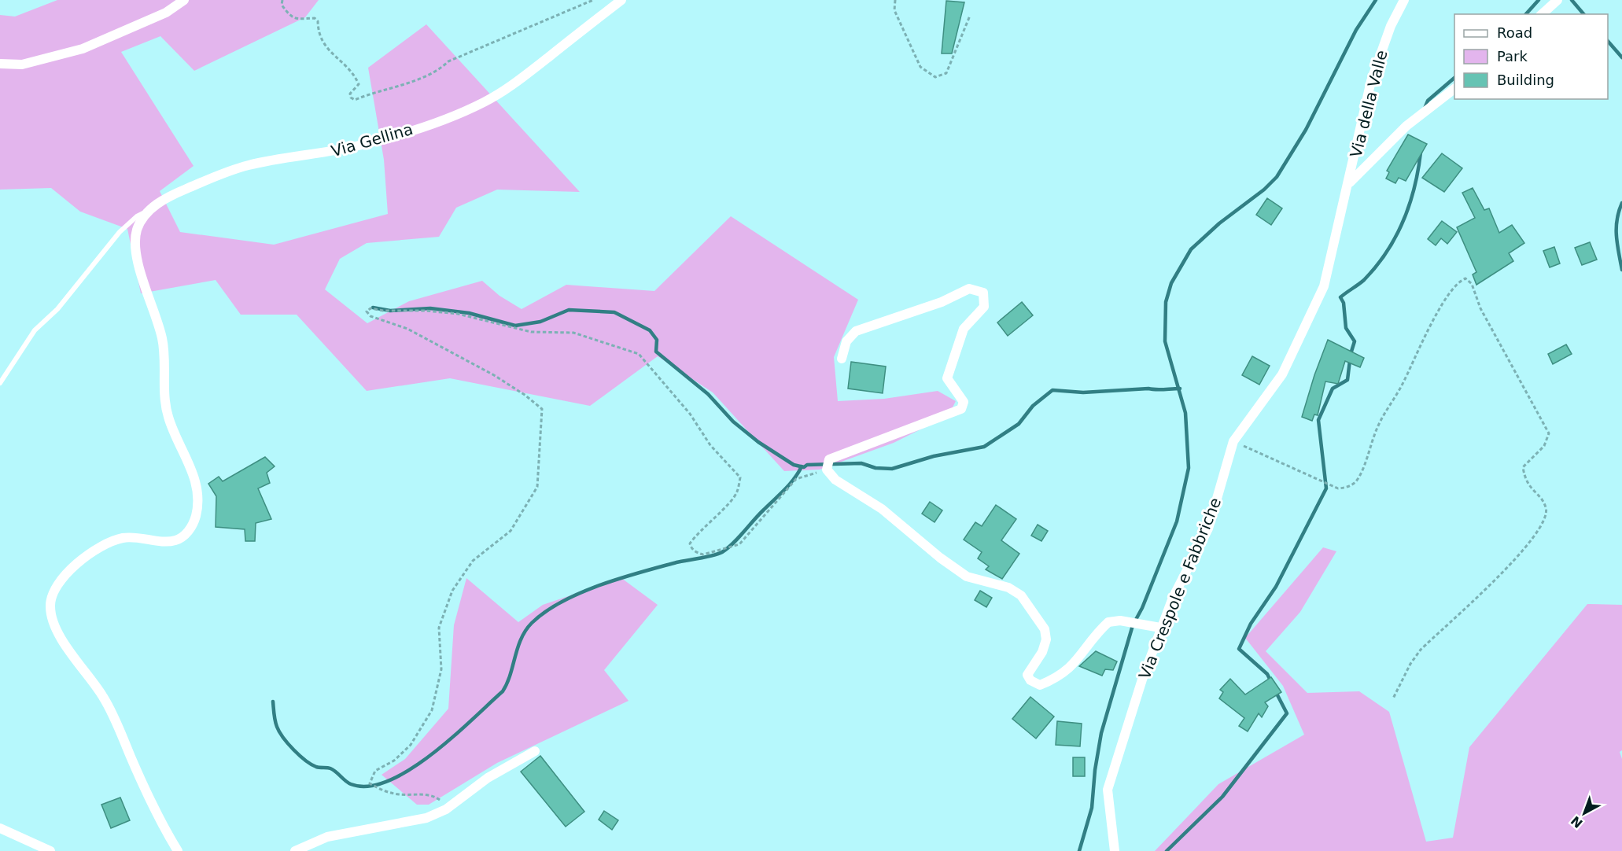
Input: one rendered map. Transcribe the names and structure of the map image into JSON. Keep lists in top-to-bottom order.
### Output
{
  "streets": {
    "street": ["Via della Valle", "Via Gellina", "Via Crespole e Fabbriche"]
  },
  "crossings": [
    ["Via della Valle", "Via Crespole e Fabbriche"]
  ],
  "legend": ["Road", "Park", "Building"],
  "north": "bottom left"
}
